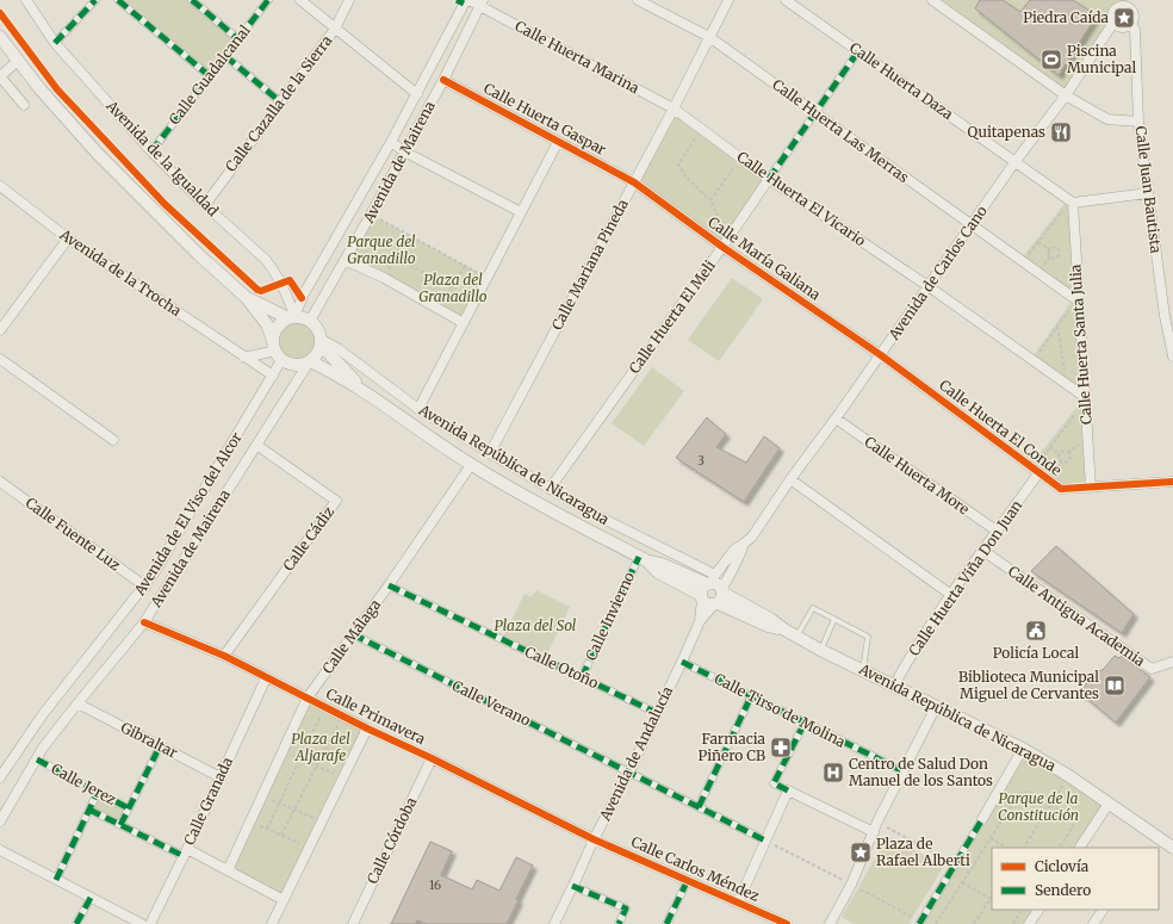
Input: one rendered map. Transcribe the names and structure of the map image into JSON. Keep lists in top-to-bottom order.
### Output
{
  "streets": {
    "street": [
      "Calle Huerta Marina",
      "Calle Guadalcanal",
      "Calle Huerta Daza",
      "Calle Cazalla de la Sierra",
      "Calle Huerta Gaspar",
      "Calle Huerta Las Merras",
      "Avenida de la Igualdad",
      "Avenida de Mairena",
      "Calle Juan Bautista",
      "Calle Huerta El Vicario",
      "Calle María Galiana",
      "Calle Mariana Pineda",
      "Avenida de la Trocha",
      "Avenida de Carlos Cano",
      "Calle Huerta El Meli",
      "Calle Huerta Santa Julia",
      "Calle Huerta El Conde",
      "Avenida República de Nicaragua",
      "Calle Huerta More",
      "Avenida de El Viso del Alcor",
      "Calle Fuente Luz",
      "Calle Cádiz",
      "Calle Huerta Viña Don Juan",
      "Calle Invierno",
      "Calle Antigua Academia",
      "Calle Málaga",
      "Calle Otoño",
      "Calle Verano",
      "Calle Tirso de Molina",
      "Calle Primavera",
      "Gibraltar",
      "Avenida de Andalucía",
      "Calle Jerez",
      "Calle Granada",
      "Calle Córdoba",
      "Calle Carlos Méndez"
    ]
  },
  "crossings": [
    ["Calle Huerta Marina", "Avenida de Mairena"],
    ["Calle Huerta Marina", "Calle Huerta El Vicario"],
    ["Calle Huerta Marina", "Calle Mariana Pineda"],
    ["Calle Guadalcanal", "Avenida de la Igualdad"],
    ["Calle Huerta Daza", "Avenida de Carlos Cano"],
    ["Calle Huerta Daza", "Calle Huerta El Meli"],
    ["Calle Huerta Daza", "Calle Huerta Santa Julia"],
    ["Calle Cazalla de la Sierra", "Avenida de la Igualdad"],
    ["Calle Huerta Gaspar", "Avenida de Mairena"],
    ["Calle Huerta Gaspar", "Calle María Galiana"],
    ["Calle Huerta Gaspar", "Calle Mariana Pineda"],
    ["Calle Huerta Las Merras", "Calle Mariana Pineda"],
    ["Calle Huerta Las Merras", "Avenida de Carlos Cano"],
    ["Calle Huerta Las Merras", "Calle Huerta El Meli"],
    ["Calle Huerta Las Merras", "Calle Huerta Santa Julia"],
    ["Avenida de la Igualdad", "Avenida de Mairena"],
    ["Avenida de la Igualdad", "Avenida República de Nicaragua"],
    ["Avenida de la Igualdad", "Avenida de El Viso del Alcor"],
    ["Avenida de Mairena", "Avenida República de Nicaragua"],
    ["Avenida de Mairena", "Avenida de El Viso del Alcor"],
    ["Avenida de Mairena", "Calle Cádiz"],
    ["Avenida de Mairena", "Calle Primavera"],
    ["Avenida de Mairena", "Gibraltar"],
    ["Avenida de Mairena", "Calle Jerez"],
    ["Calle Juan Bautista", "Avenida de Carlos Cano"],
    ["Calle Huerta El Vicario", "Calle Mariana Pineda"],
    ["Calle Huerta El Vicario", "Avenida de Carlos Cano"],
    ["Calle Huerta El Vicario", "Calle Huerta El Meli"],
    ["Calle Huerta El Vicario", "Calle Huerta Santa Julia"],
    ["Calle María Galiana", "Calle Mariana Pineda"],
    ["Calle María Galiana", "Avenida de Carlos Cano"],
    ["Calle María Galiana", "Calle Huerta El Meli"],
    ["Calle María Galiana", "Calle Huerta El Conde"],
    ["Calle Mariana Pineda", "Avenida República de Nicaragua"],
    ["Avenida de la Trocha", "Avenida de El Viso del Alcor"],
    ["Avenida de Carlos Cano", "Calle Huerta El Conde"],
    ["Avenida de Carlos Cano", "Avenida República de Nicaragua"],
    ["Avenida de Carlos Cano", "Calle Huerta More"],
    ["Avenida de Carlos Cano", "Avenida de Andalucía"],
    ["Calle Huerta El Meli", "Avenida República de Nicaragua"],
    ["Calle Huerta Santa Julia", "Calle Huerta El Conde"],
    ["Calle Huerta El Conde", "Calle Huerta Viña Don Juan"],
    ["Avenida República de Nicaragua", "Avenida de El Viso del Alcor"],
    ["Avenida República de Nicaragua", "Calle Huerta Viña Don Juan"],
    ["Avenida República de Nicaragua", "Calle Invierno"],
    ["Avenida República de Nicaragua", "Calle Málaga"],
    ["Avenida República de Nicaragua", "Avenida de Andalucía"],
    ["Calle Huerta More", "Calle Huerta Viña Don Juan"],
    ["Avenida de El Viso del Alcor", "Calle Fuente Luz"],
    ["Calle Cádiz", "Calle Primavera"],
    ["Calle Huerta Viña Don Juan", "Calle Antigua Academia"],
    ["Calle Invierno", "Calle Otoño"],
    ["Calle Málaga", "Calle Otoño"],
    ["Calle Málaga", "Calle Verano"],
    ["Calle Málaga", "Calle Primavera"],
    ["Calle Otoño", "Avenida de Andalucía"],
    ["Calle Verano", "Avenida de Andalucía"],
    ["Calle Tirso de Molina", "Avenida de Andalucía"],
    ["Calle Primavera", "Avenida de Andalucía"],
    ["Calle Primavera", "Calle Granada"],
    ["Calle Primavera", "Calle Córdoba"],
    ["Calle Primavera", "Calle Carlos Méndez"],
    ["Gibraltar", "Calle Granada"],
    ["Avenida de Andalucía", "Calle Carlos Méndez"]
  ],
  "parks": [
    "Parque del Granadillo",
    "Plaza del Granadillo",
    "Plaza del Sol",
    "Plaza del Aljarafe",
    "Parque de la Constitución"
  ],
  "places": {
    "place": ["Piedra Caída", "Plaza de Rafael Alberti"],
    "sports": ["Piscina Municipal"],
    "restaurant": ["Quitapenas"],
    "public building": ["Policía Local"],
    "library": ["Biblioteca Municipal Miguel de Cervantes"],
    "pharmacy": ["Farmacia Piñero CB"],
    "hospital": ["Centro de Salud Don Manuel de los Santos"]
  },
  "house_numbers": ["3", "16"],
  "legend": ["Ciclovía", "Sendero"]
}
